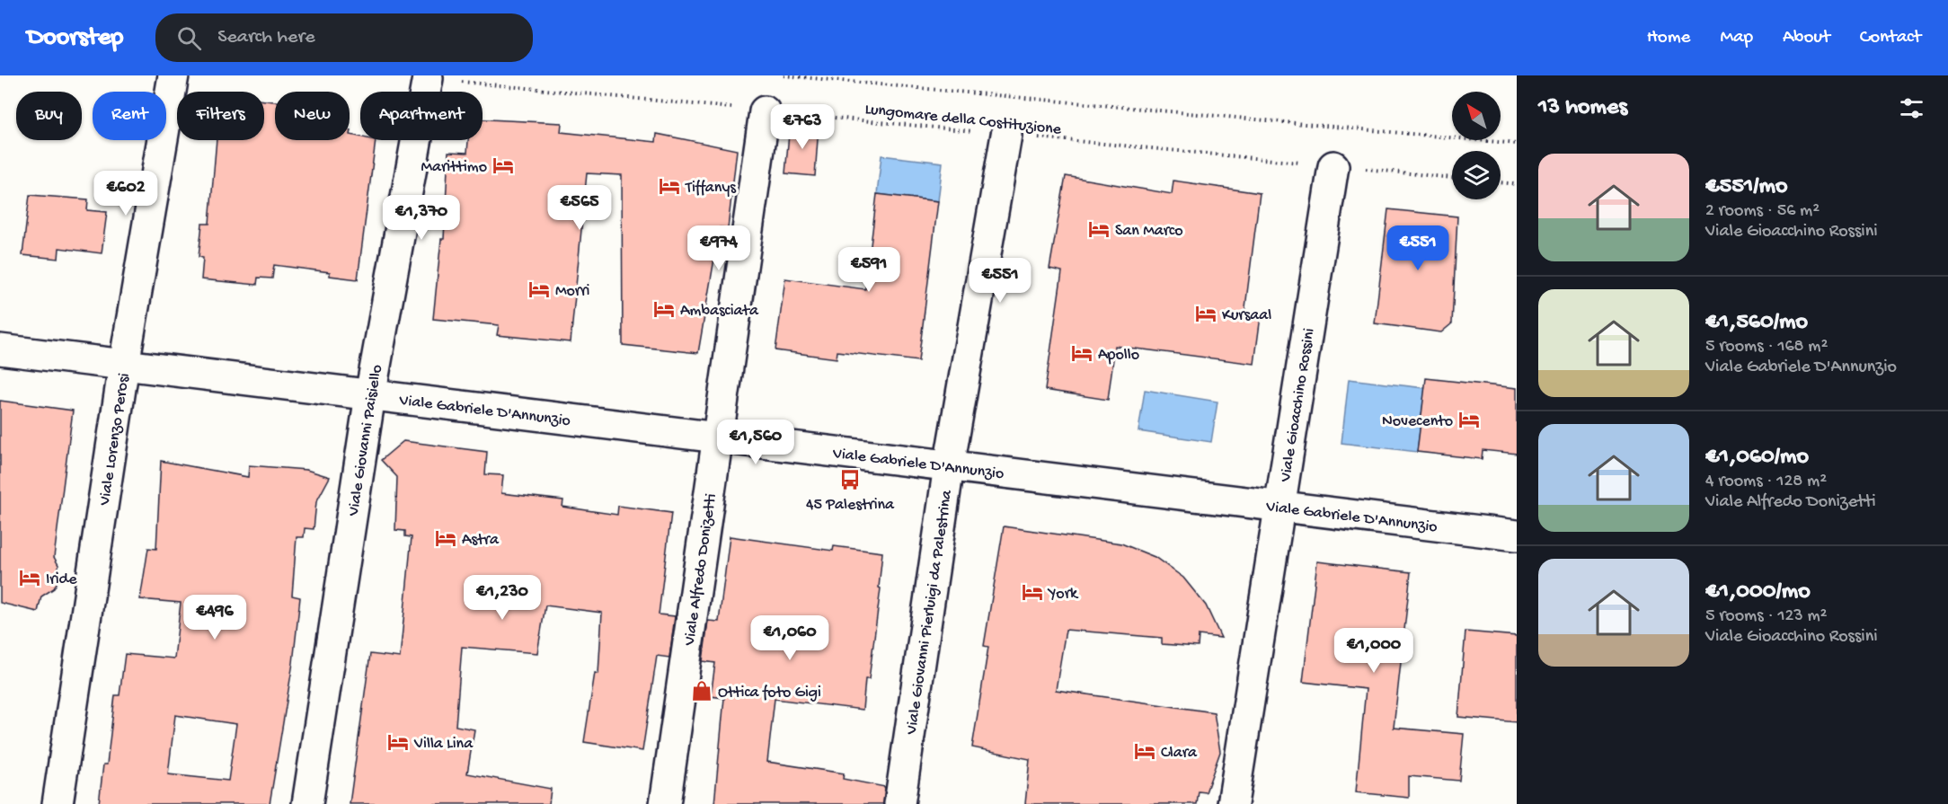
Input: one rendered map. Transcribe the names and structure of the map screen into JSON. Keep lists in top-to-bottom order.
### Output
{
  "streets": {
    "street": [
      "Viale Gioacchino Rossini",
      "Viale Gabriele D'Annunzio",
      "Viale Lorenzo Perosi",
      "Viale Giovanni Paisiello",
      "Viale Alfredo Donizetti",
      "Viale Giovanni Pierluigi da Palestrina"
    ],
    "path": ["Lungomare della Costituzione"]
  },
  "crossings": [
    ["Lungomare della Costituzione", "Viale Gioacchino Rossini"],
    ["Lungomare della Costituzione", "Viale Giovanni Paisiello"],
    ["Lungomare della Costituzione", "Viale Alfredo Donizetti"],
    ["Lungomare della Costituzione", "Viale Giovanni Pierluigi da Palestrina"],
    ["Viale Gioacchino Rossini", "Viale Gabriele D'Annunzio"],
    ["Viale Gabriele D'Annunzio", "Viale Lorenzo Perosi"],
    ["Viale Gabriele D'Annunzio", "Viale Giovanni Paisiello"],
    ["Viale Gabriele D'Annunzio", "Viale Alfredo Donizetti"],
    ["Viale Gabriele D'Annunzio", "Viale Giovanni Pierluigi da Palestrina"]
  ],
  "places": {
    "hotel": [
      "Marittimo",
      "Tiffanys",
      "San Marco",
      "Morri",
      "Ambasciata",
      "Kursaal",
      "Apollo",
      "Novecento",
      "Astra",
      "Iride",
      "York",
      "Villa Lina",
      "Clara"
    ],
    "bus stop": ["45 Palestrina"],
    "shop": ["Ottica foto Gigi"]
  },
  "north": "top left",
  "page": {
    "header": "Doorstep",
    "search": "Search here",
    "nav": [
      "Home",
      "Map",
      "About",
      "Contact"
    ],
    "heading": "13 homes",
    "chip": [
      "Buy",
      "Rent",
      "Filters",
      "New",
      "Apartment"
    ],
    "price": [
      "€763",
      "€602",
      "€565",
      "€1,370",
      "€974",
      "€551",
      "€591",
      "€551",
      "€1,560",
      "€1,230",
      "€496",
      "€1,060",
      "€1,000"
    ],
    "list": [
      {
        "name": "€551/mo",
        "note": "2 rooms · 56 m² · Viale Gioacchino Rossini"
      },
      {
        "name": "€1,560/mo",
        "note": "5 rooms · 168 m² · Viale Gabriele D'Annunzio"
      },
      {
        "name": "€1,060/mo",
        "note": "4 rooms · 128 m² · Viale Alfredo Donizetti"
      },
      {
        "name": "€1,000/mo",
        "note": "5 rooms · 123 m² · Viale Gioacchino Rossini"
      }
    ]
  }
}
